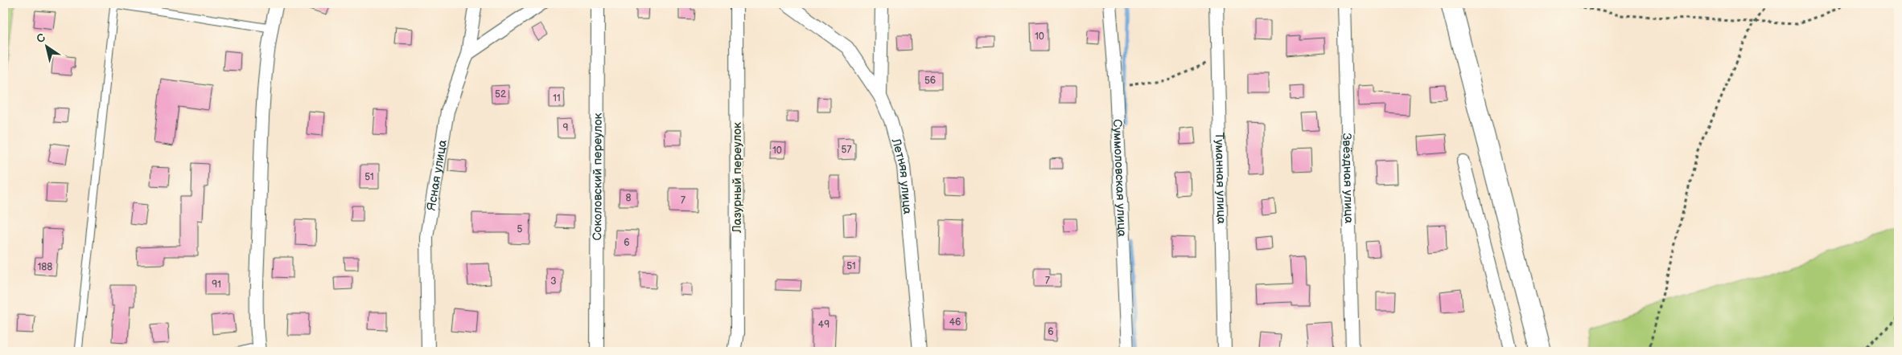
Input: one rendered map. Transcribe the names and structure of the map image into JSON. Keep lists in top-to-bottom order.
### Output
{
  "streets": {
    "street": [
      "Ясная улица",
      "Летняя улица",
      "Соколовский переулок",
      "Лазурный переулок",
      "Суммоловская улица",
      "Туманная улица",
      "Звёздная улица"
    ]
  },
  "house_numbers": [
    "10",
    "56",
    "52",
    "11",
    "9",
    "57",
    "10",
    "51",
    "8",
    "7",
    "5",
    "6",
    "51",
    "188",
    "7",
    "3",
    "91",
    "46",
    "49",
    "6"
  ],
  "north": "top left"
}
